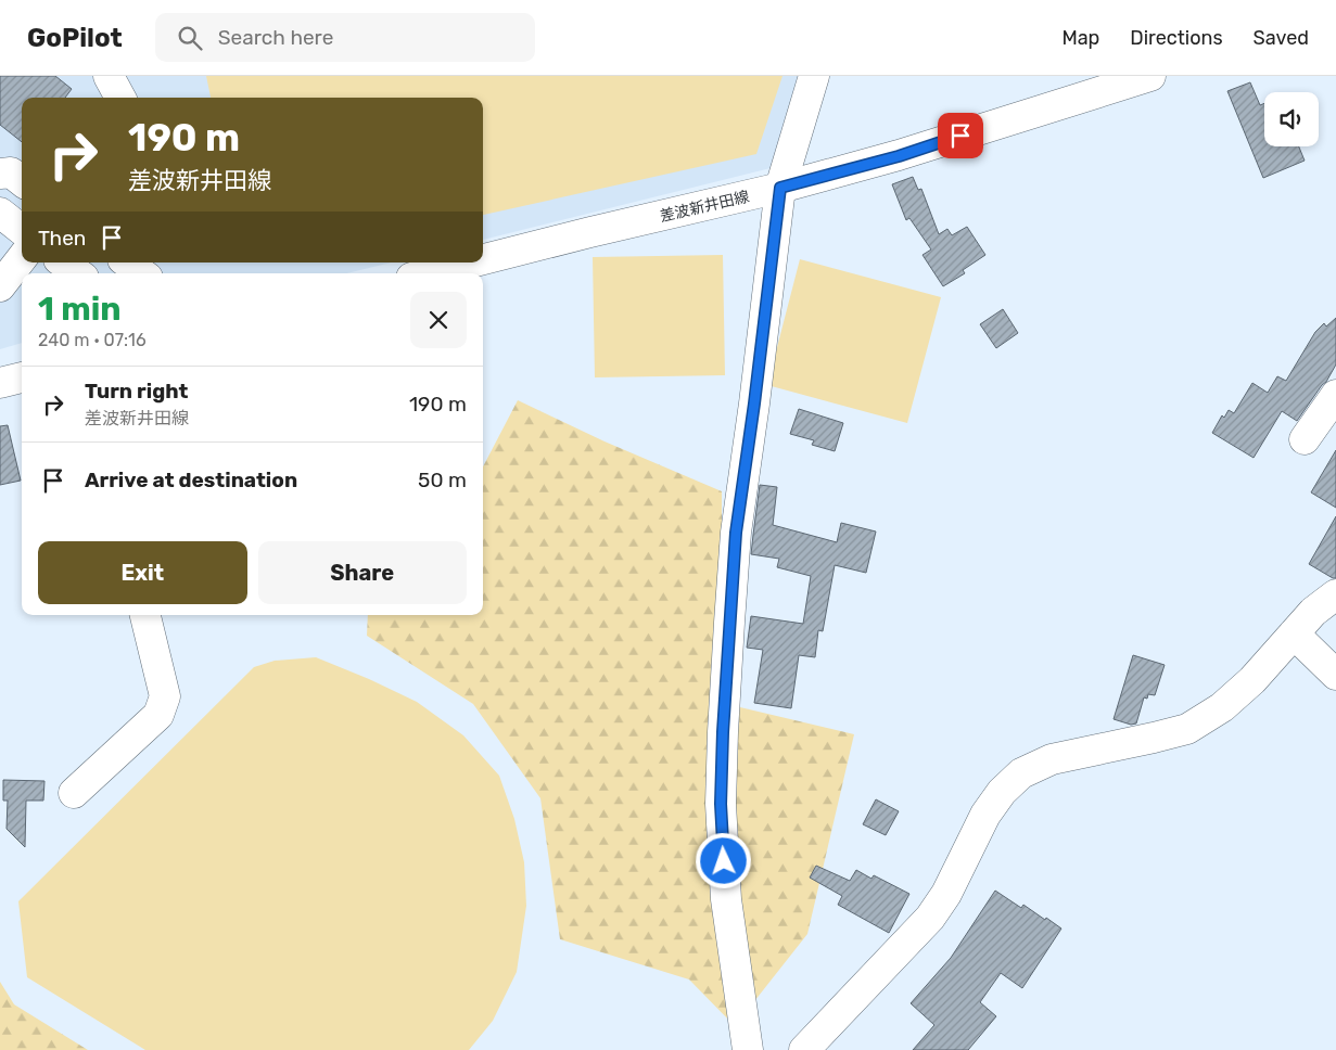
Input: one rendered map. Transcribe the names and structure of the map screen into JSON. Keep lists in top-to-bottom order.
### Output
{
  "streets": {
    "street": ["差波新井田線"]
  },
  "page": {
    "header": "GoPilot",
    "search": "Search here",
    "nav": ["Map", "Directions", "Saved"],
    "turn": ["190 m", "差波新井田線"],
    "then": "Then",
    "heading": ["1 min", "240 m · 07:16"],
    "list": [
      {
        "name": "Turn right",
        "note": "差波新井田線",
        "value": "190 m"
      },
      {
        "name": "Arrive at destination",
        "value": "50 m"
      }
    ],
    "buttons": ["Exit", "Share"]
  }
}
